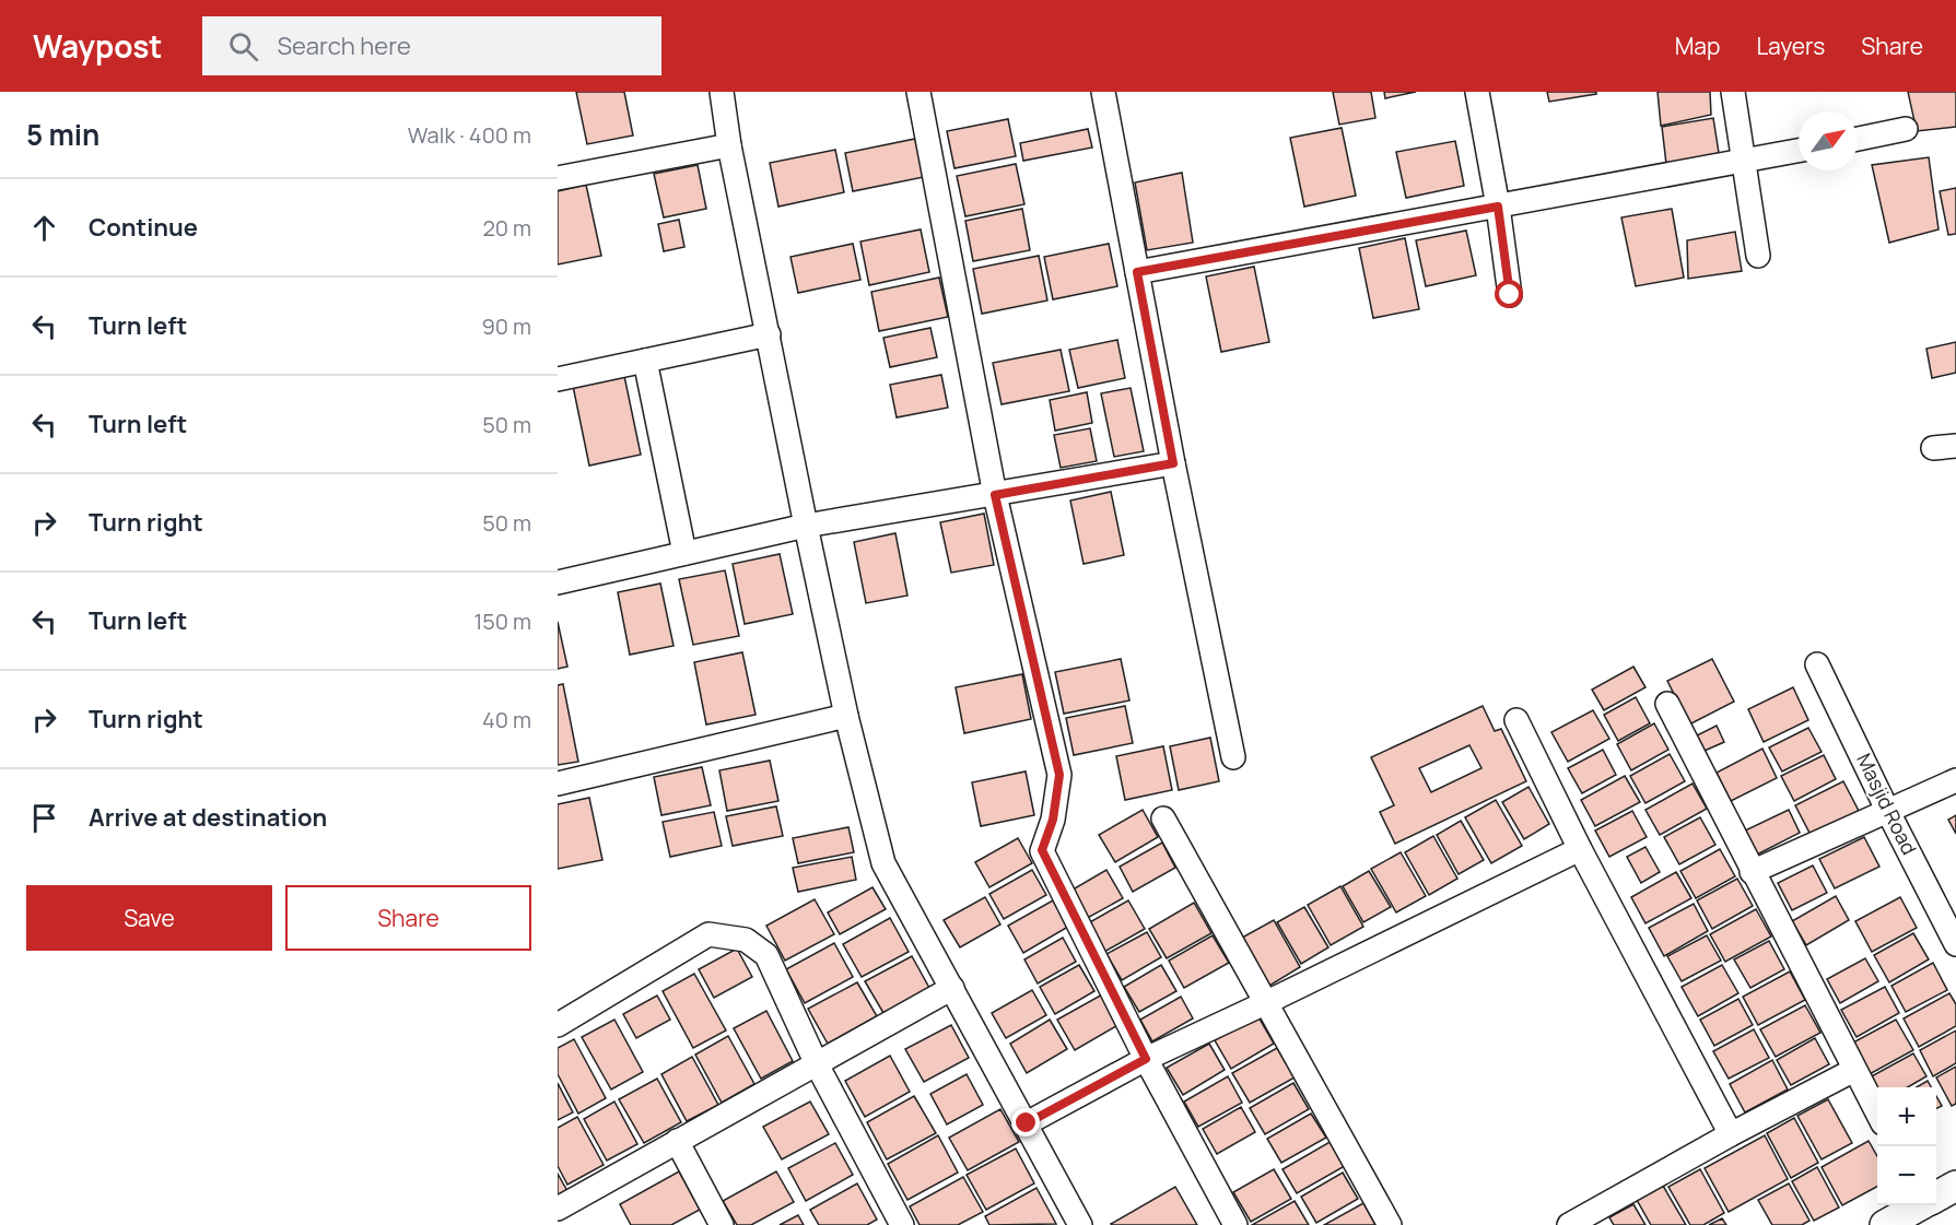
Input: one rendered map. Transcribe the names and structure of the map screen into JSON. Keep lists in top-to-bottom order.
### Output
{
  "streets": {
    "street": ["Masjid Road"]
  },
  "north": "top right",
  "page": {
    "header": "Waypost",
    "search": "Search here",
    "nav": ["Map", "Layers", "Share"],
    "heading": ["5 min", "Walk · 400 m"],
    "list": [
      ["Continue", "20 m"],
      ["Turn left", "90 m"],
      ["Turn left", "50 m"],
      ["Turn right", "50 m"],
      ["Turn left", "150 m"],
      ["Turn right", "40 m"],
      "Arrive at destination"
    ],
    "buttons": ["Save", "Share"],
    "map_buttons": ["+", "−"]
  }
}
